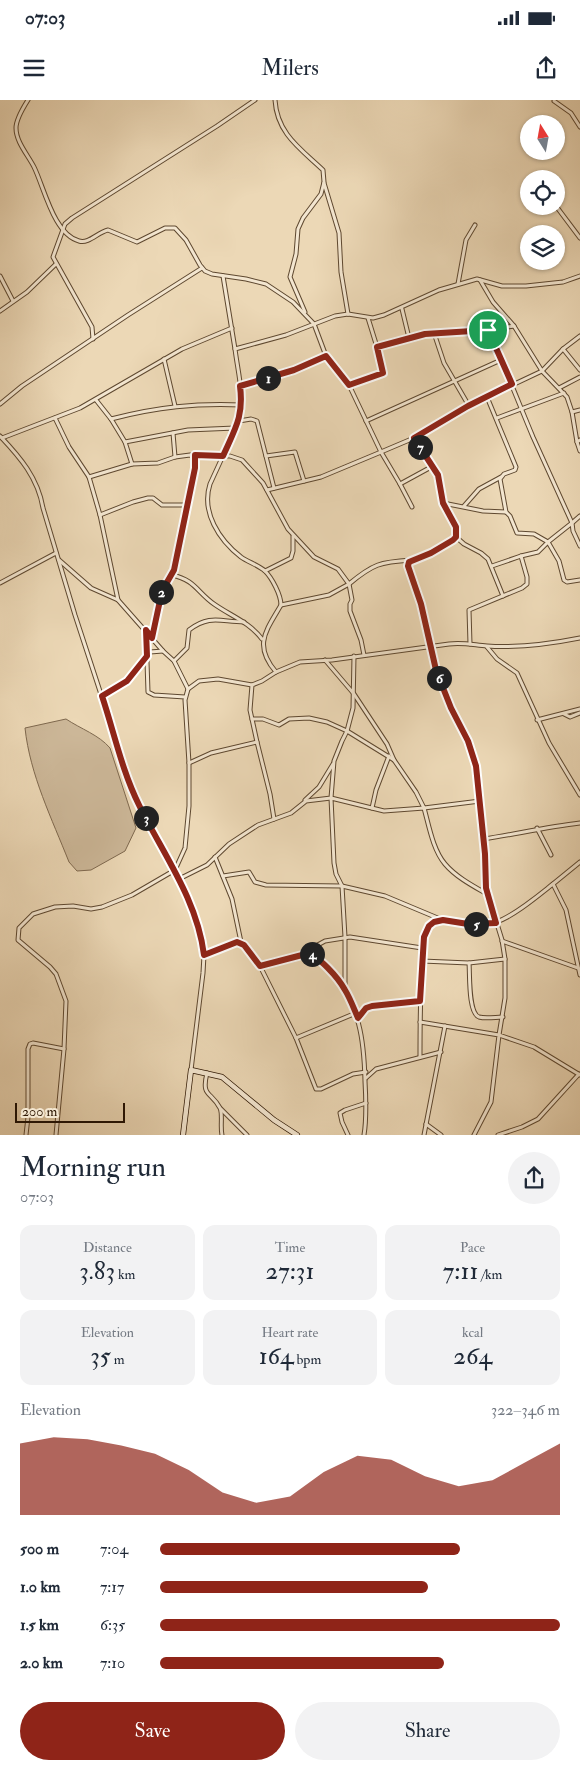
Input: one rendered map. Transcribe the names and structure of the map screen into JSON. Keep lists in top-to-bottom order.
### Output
{
  "scale_bar": "200 m",
  "north": "top",
  "page": {
    "status": "07:03",
    "header": "Milers",
    "pins": [
      "1",
      "7",
      "2",
      "6",
      "3",
      "5",
      "4"
    ],
    "scale": "200 m",
    "heading": ["Morning run", "07:03"],
    "stats": [
      ["Distance", "3.83 km"],
      ["Time", "27:31"],
      ["Pace", "7:11 /km"],
      ["Elevation", "35 m"],
      ["Heart rate", "164 bpm"],
      ["kcal", "264"]
    ],
    "chart": ["Elevation", "322–346 m"],
    "list": [
      {
        "name": "500 m",
        "note": "7:04"
      },
      {
        "name": "1.0 km",
        "note": "7:17"
      },
      {
        "name": "1.5 km",
        "note": "6:35"
      },
      {
        "name": "2.0 km",
        "note": "7:10"
      }
    ],
    "buttons": ["Save", "Share"]
  }
}
